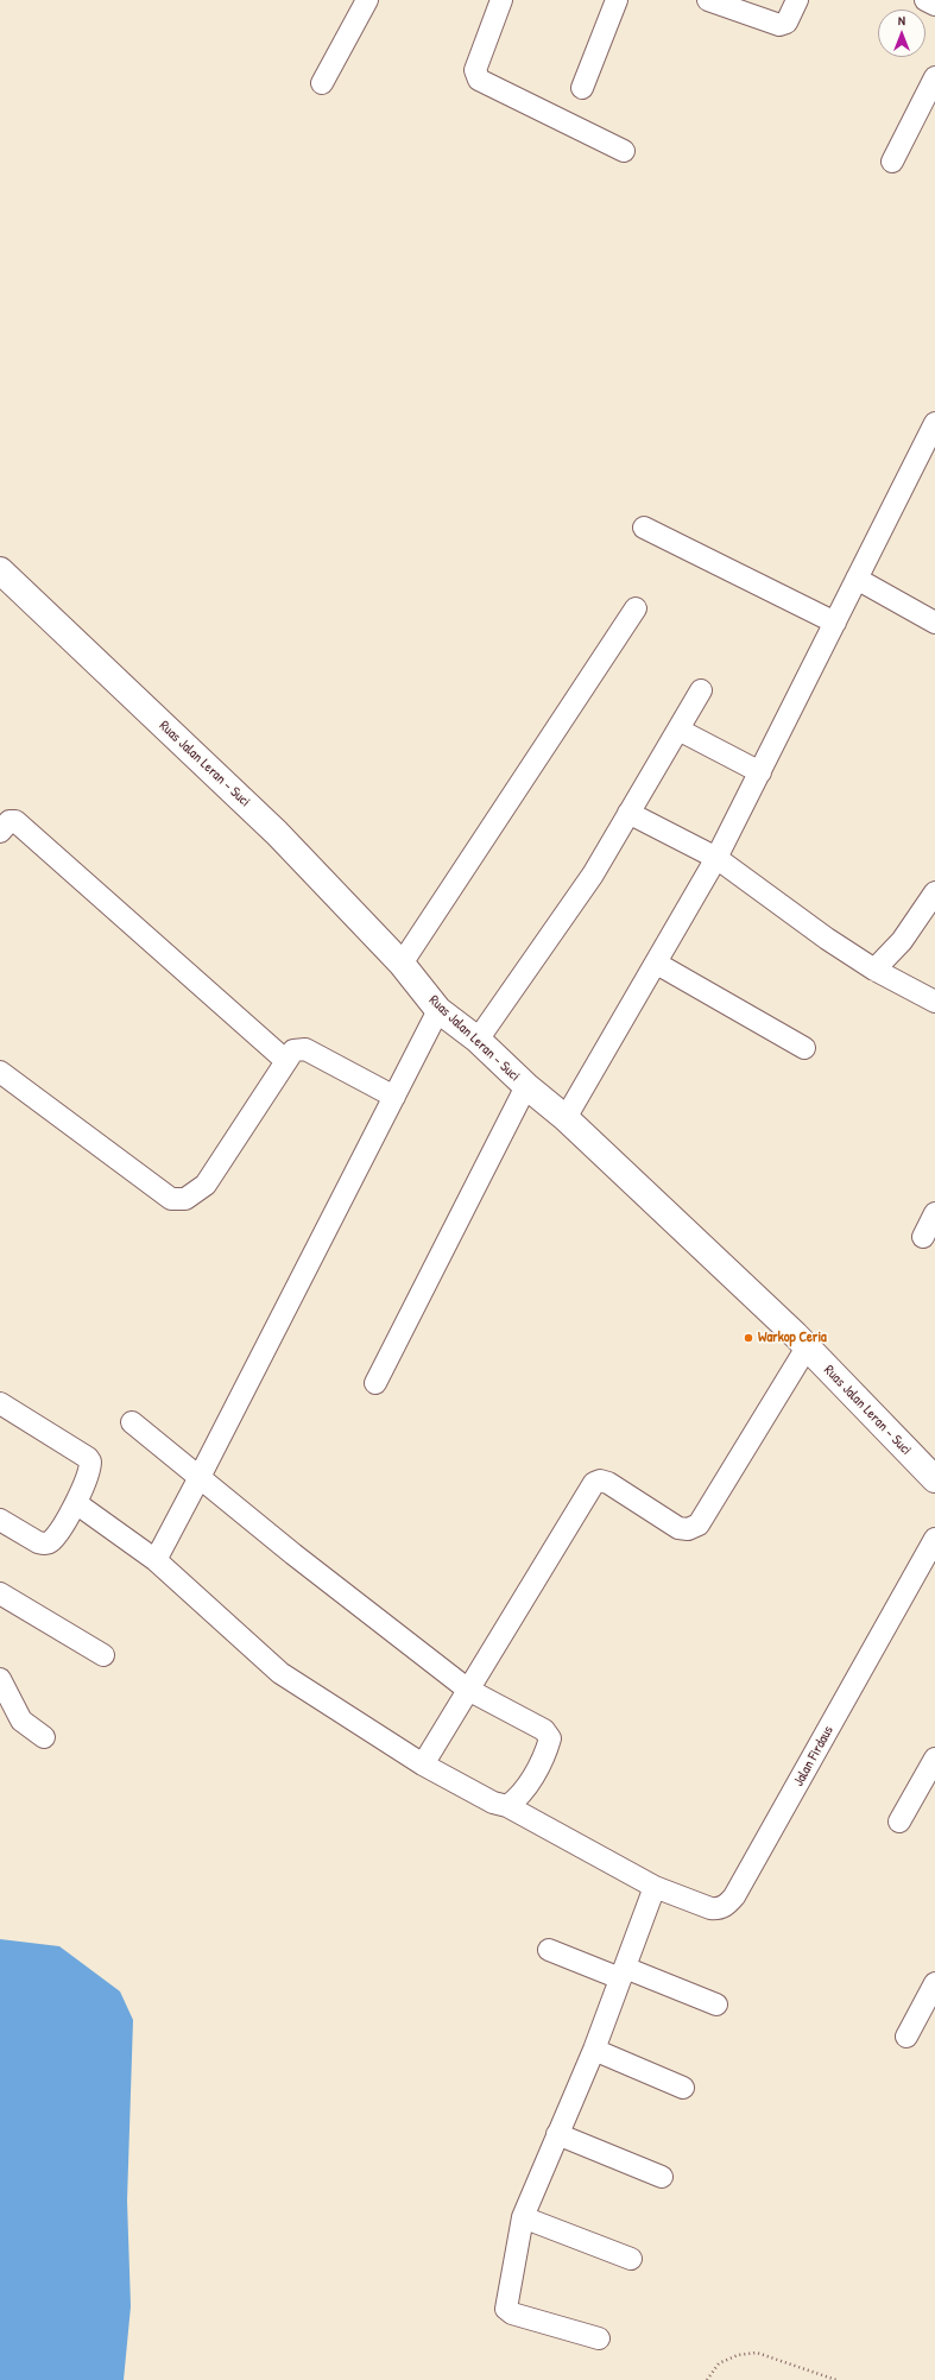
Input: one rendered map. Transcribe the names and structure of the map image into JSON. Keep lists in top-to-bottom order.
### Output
{
  "streets": {
    "main road": ["Ruas Jalan Leran - Suci"],
    "street": ["Jalan Firdaus"]
  },
  "places": ["Warkop Ceria"],
  "north": "top"
}
